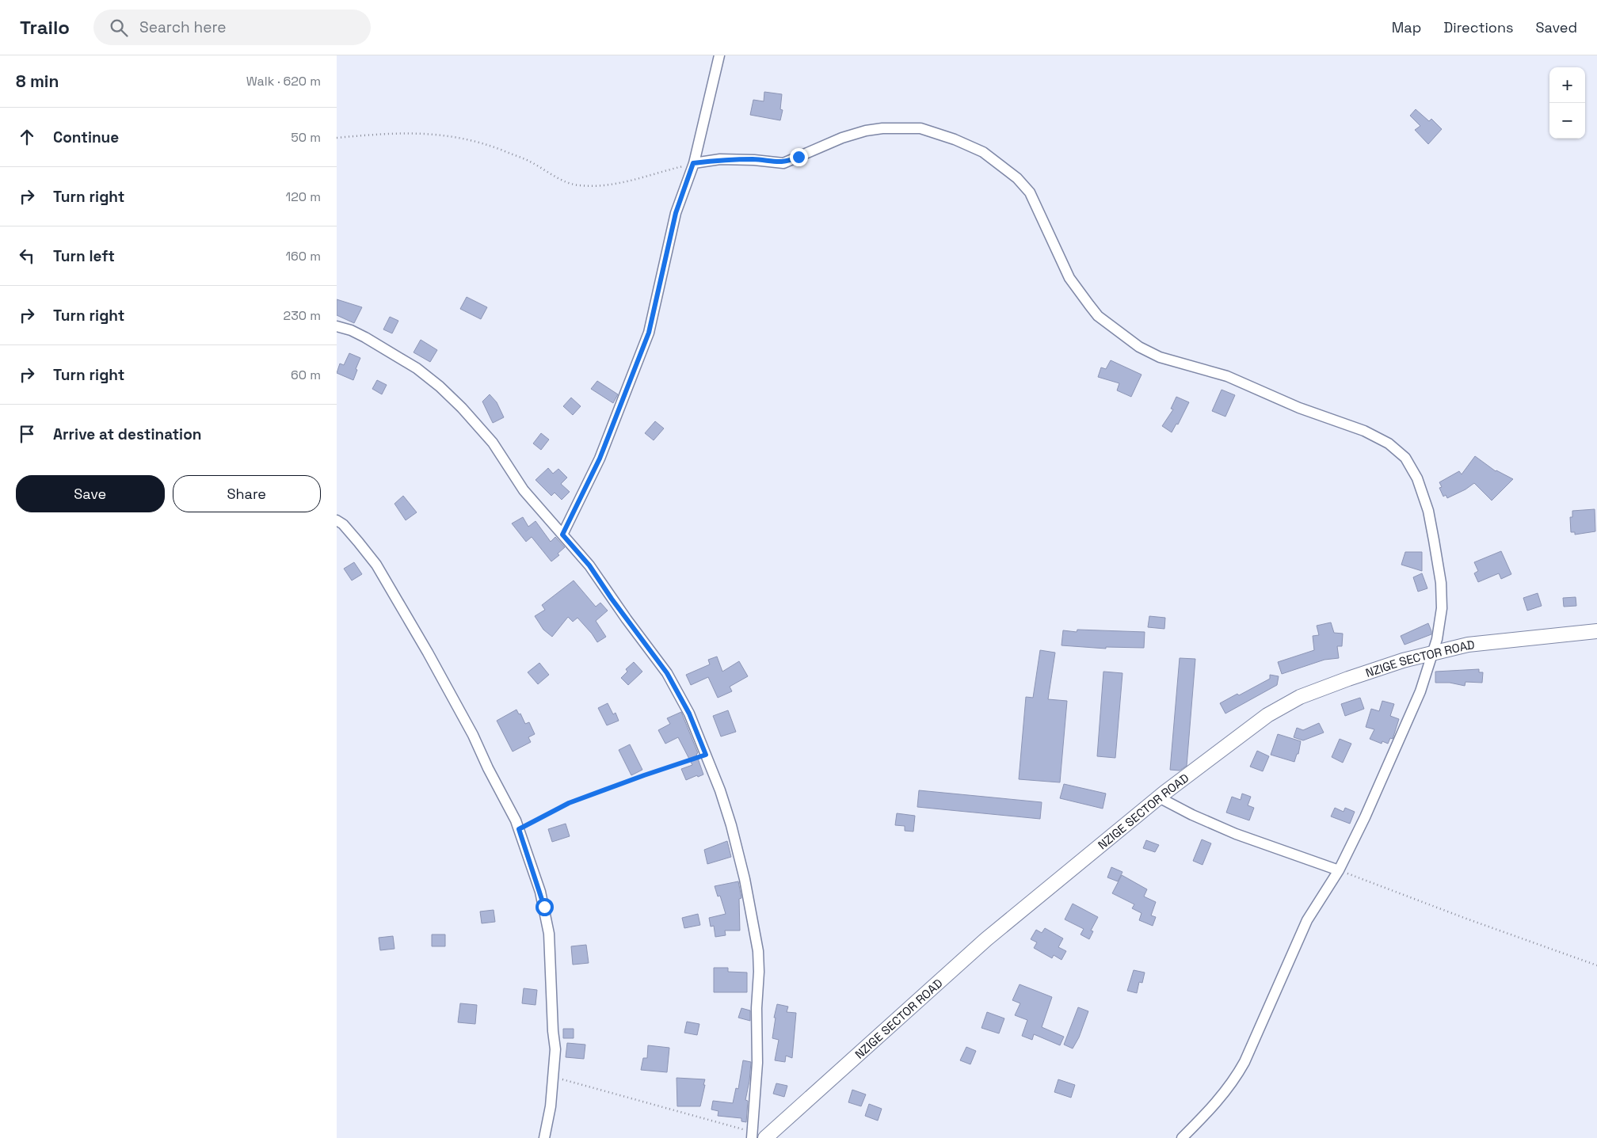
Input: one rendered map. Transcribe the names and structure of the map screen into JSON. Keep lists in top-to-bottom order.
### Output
{
  "streets": {
    "main road": ["NZIGE SECTOR ROAD"]
  },
  "page": {
    "header": "Trailo",
    "search": "Search here",
    "nav": ["Map", "Directions", "Saved"],
    "heading": ["8 min", "Walk · 620 m"],
    "map_buttons": ["+", "−"],
    "list": [
      ["Continue", "50 m"],
      ["Turn right", "120 m"],
      ["Turn left", "160 m"],
      ["Turn right", "230 m"],
      ["Turn right", "60 m"],
      "Arrive at destination"
    ],
    "buttons": ["Save", "Share"]
  }
}
